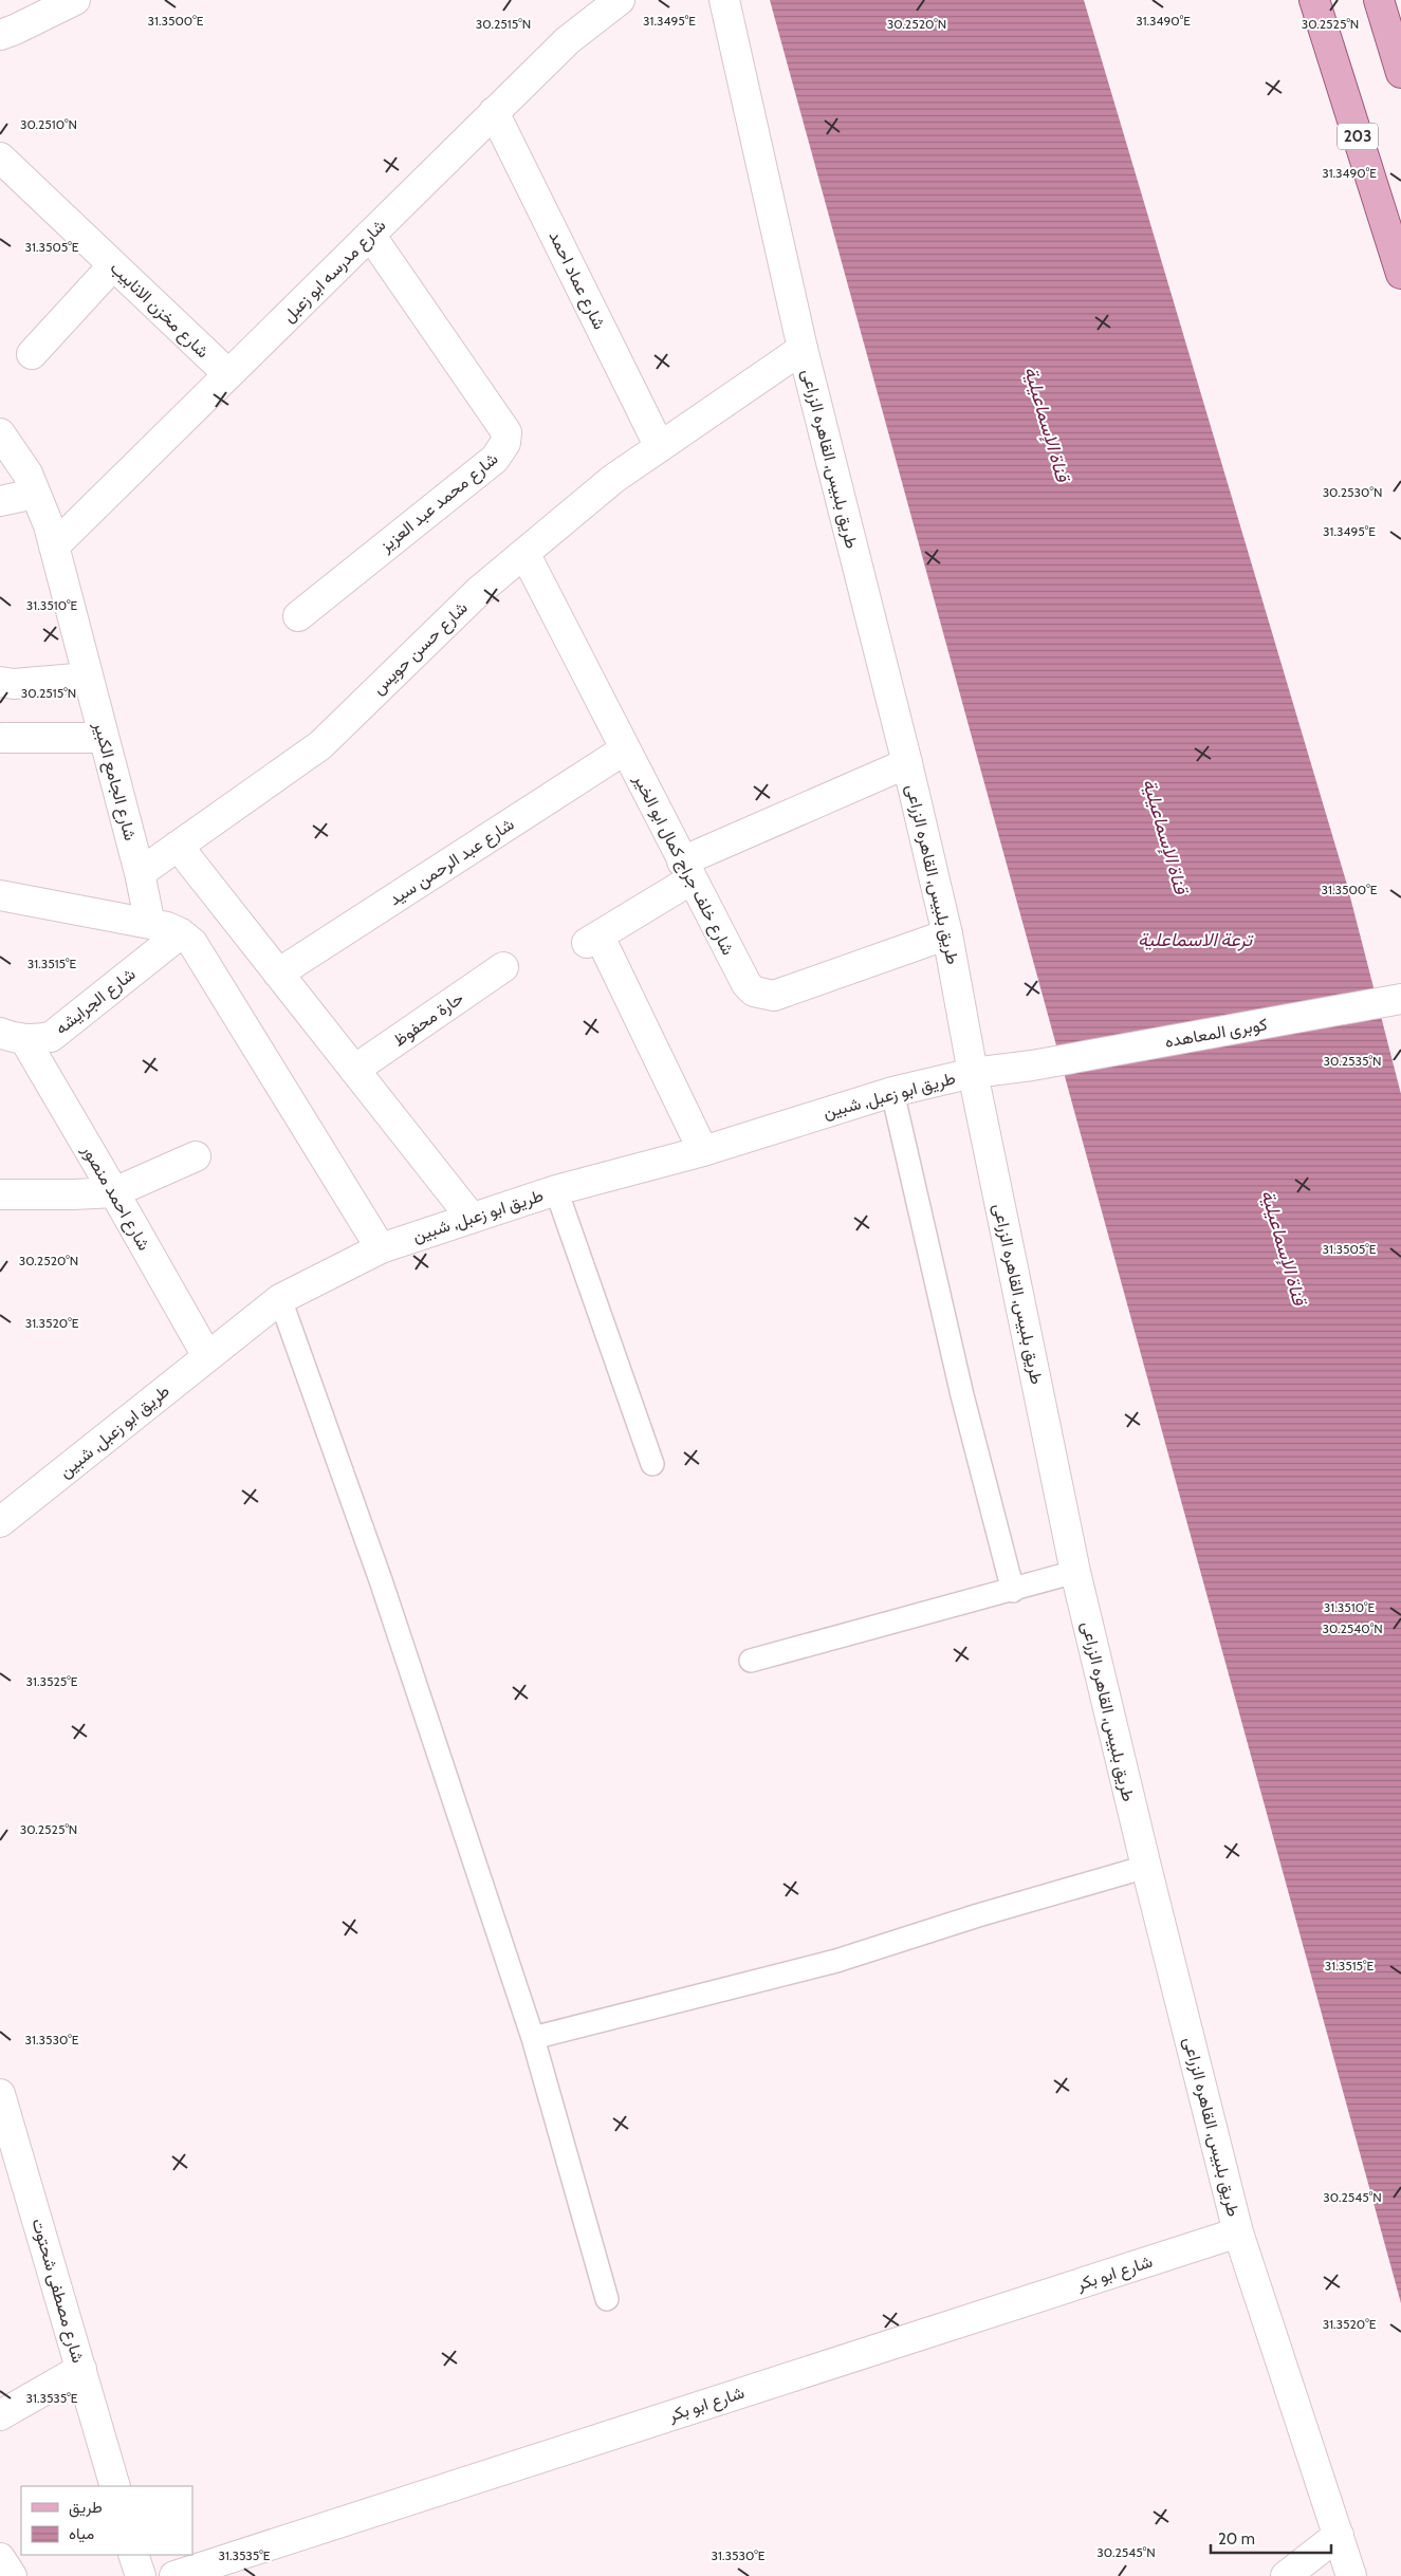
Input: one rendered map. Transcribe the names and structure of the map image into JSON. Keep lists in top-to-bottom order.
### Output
{
  "streets": {
    "main road": ["203"],
    "street": [
      "شارع مدرسه ابو زعبل",
      "شارع عماد احمد",
      "شارع مخزن الانابيب",
      "طريق بلبيس, القاهره الزراعى",
      "شارع محمد عبد العزيز",
      "شارع حسن حويس",
      "شارع الجامع الكبير",
      "شارع عبد الرحمن سيد",
      "شارع خلف جراج كمال ابو الخير",
      "شارع الجرايشه",
      "حارة محفوظ",
      "كوبرى المعاهده",
      "طريق ابو زعبل, شبين",
      "شارع احمد منصور",
      "شارع ابو بكر",
      "شارع مصطفى شحتوت"
    ]
  },
  "crossings": [
    ["شارع مدرسه ابو زعبل", "شارع عماد احمد"],
    ["شارع مدرسه ابو زعبل", "شارع مخزن الانابيب"],
    ["شارع مدرسه ابو زعبل", "شارع محمد عبد العزيز"],
    ["شارع مدرسه ابو زعبل", "شارع الجامع الكبير"],
    ["شارع عماد احمد", "شارع حسن حويس"],
    ["طريق بلبيس, القاهره الزراعى", "شارع حسن حويس"],
    ["طريق بلبيس, القاهره الزراعى", "شارع خلف جراج كمال ابو الخير"],
    ["طريق بلبيس, القاهره الزراعى", "طريق ابو زعبل, شبين"],
    ["طريق بلبيس, القاهره الزراعى", "شارع ابو بكر"],
    ["شارع حسن حويس", "شارع الجامع الكبير"],
    ["شارع حسن حويس", "شارع خلف جراج كمال ابو الخير"],
    ["شارع عبد الرحمن سيد", "شارع خلف جراج كمال ابو الخير"],
    ["شارع الجرايشه", "شارع احمد منصور"],
    ["كوبرى المعاهده", "طريق ابو زعبل, شبين"],
    ["طريق ابو زعبل, شبين", "شارع احمد منصور"]
  ],
  "water": ["قناة الإسماعيلية", "ترعة الاسماعلية"],
  "legend": ["طريق", "مياه"],
  "scale_bar": "20 m",
  "coordinates": [
    "31.3495°E",
    "31.3500°E",
    "31.3490°E",
    "30.2515°N",
    "30.2520°N",
    "30.2525°N",
    "30.2510°N",
    "31.3505°E",
    "30.2530°N",
    "31.3510°E",
    "31.3515°E",
    "30.2535°N",
    "31.3520°E",
    "30.2540°N",
    "31.3525°E",
    "31.3530°E",
    "30.2545°N",
    "31.3535°E"
  ]
}
